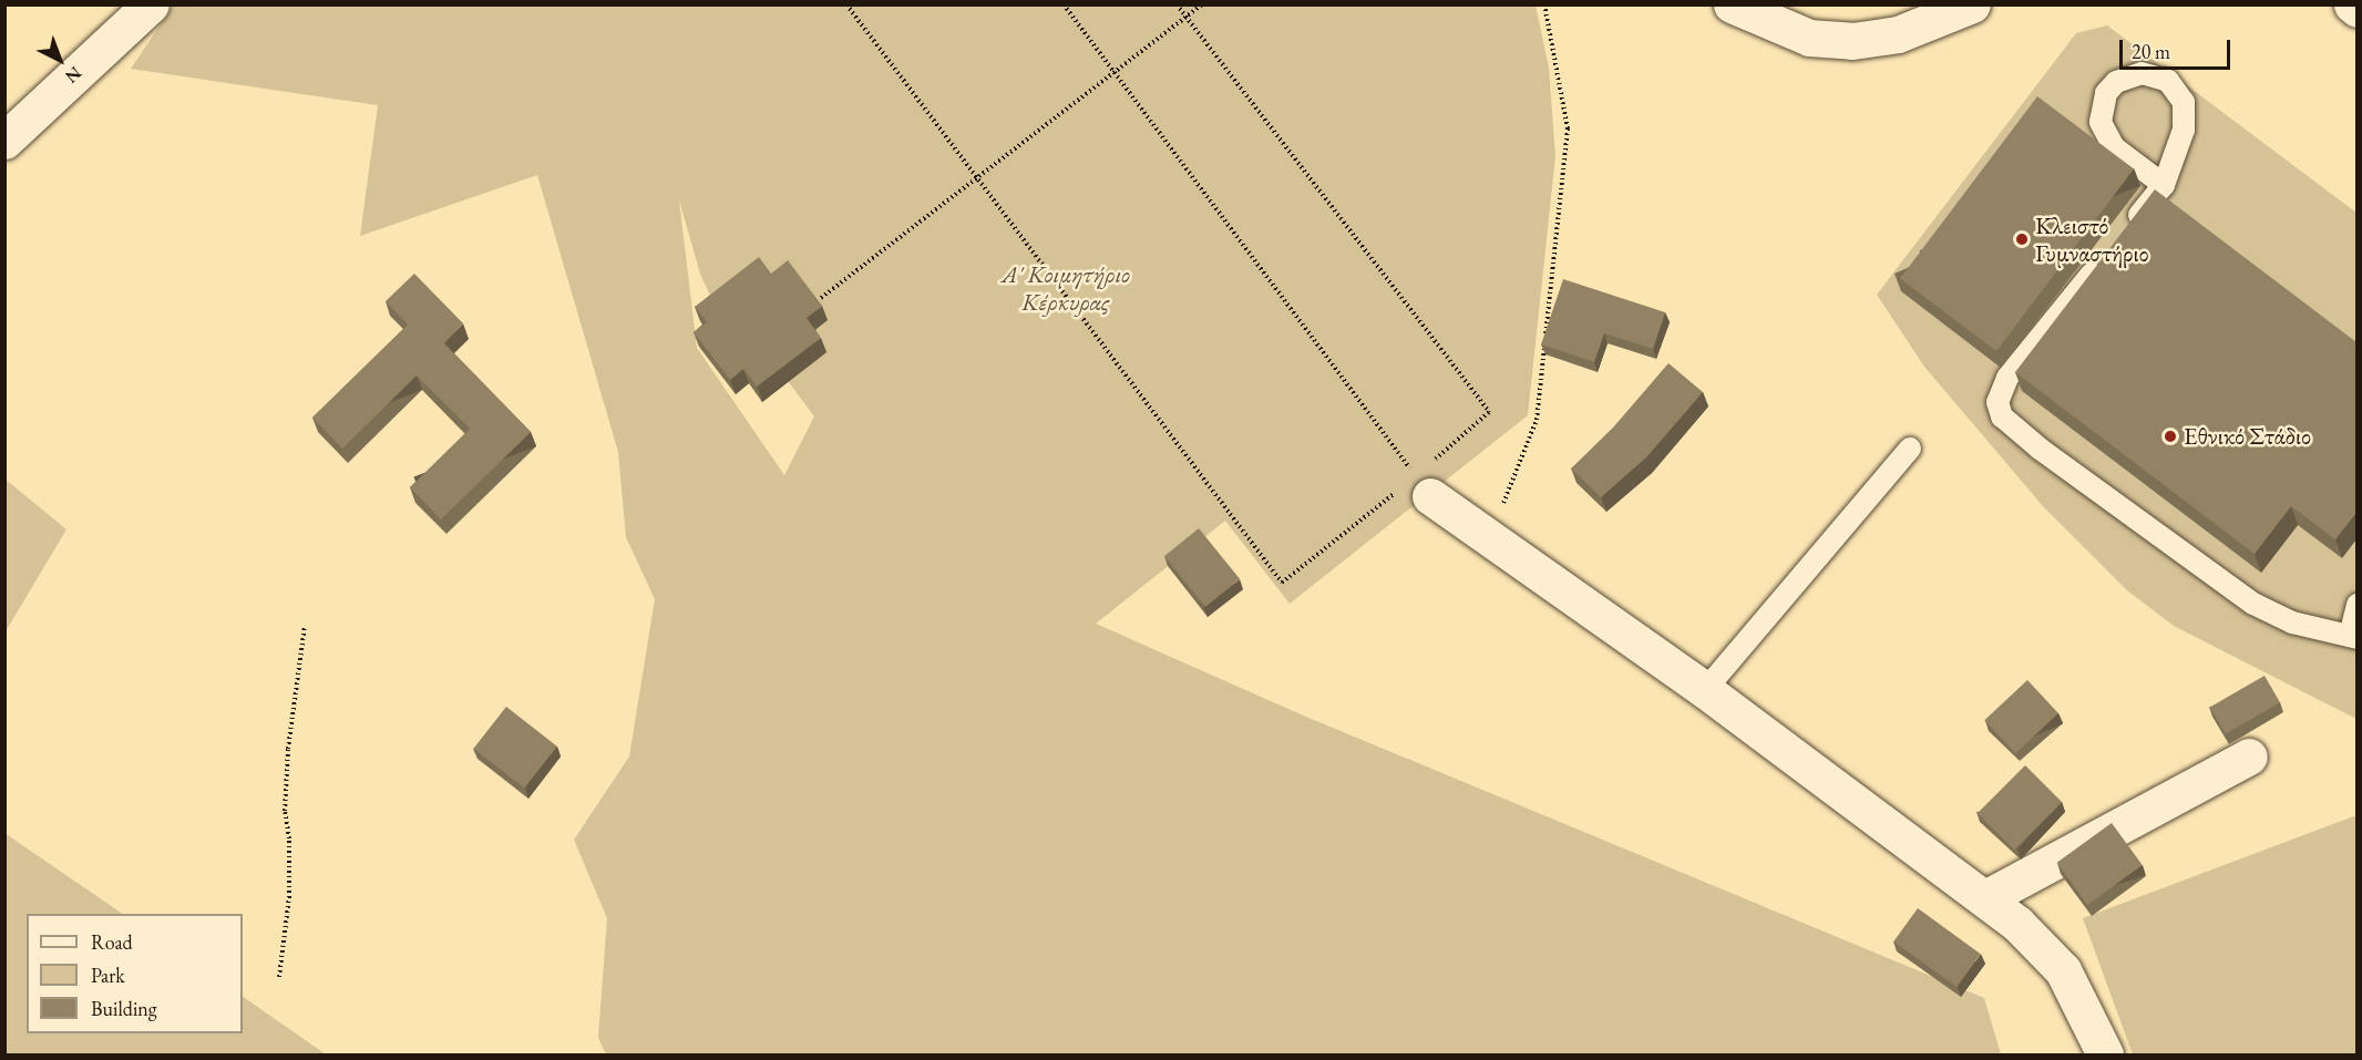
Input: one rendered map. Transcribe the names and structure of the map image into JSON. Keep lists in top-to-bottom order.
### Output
{
  "parks": ["Α' Κοιμητήριο Κέρκυρας"],
  "places": ["Κλειστό Γυμναστήριο", "Εθνικό Στάδιο"],
  "legend": ["Road", "Park", "Building"],
  "scale_bar": "20 m",
  "north": "bottom right"
}
